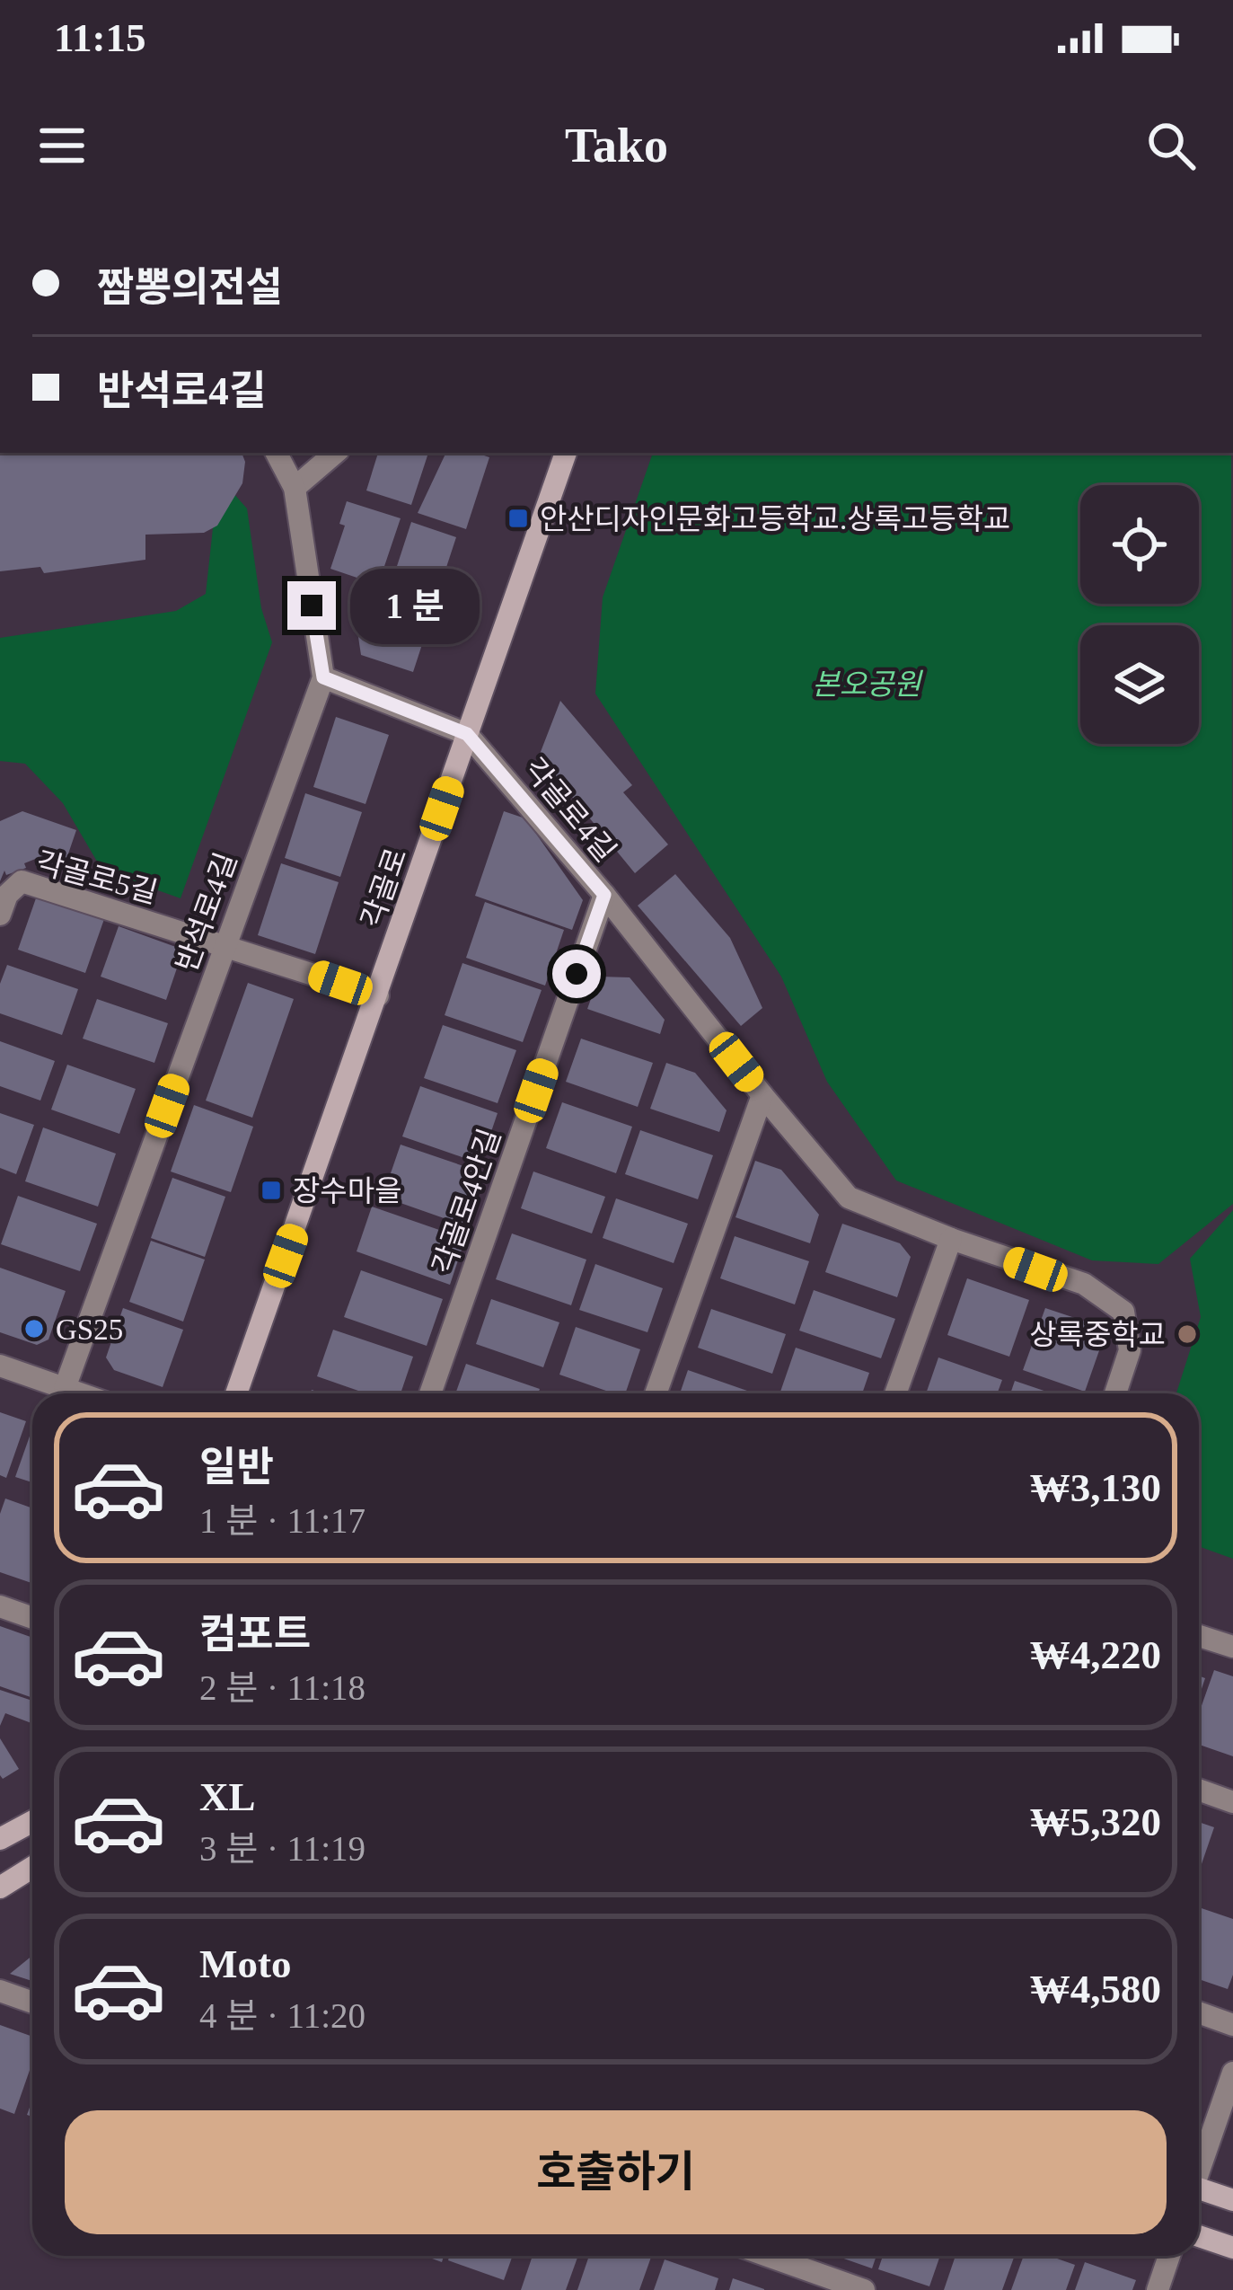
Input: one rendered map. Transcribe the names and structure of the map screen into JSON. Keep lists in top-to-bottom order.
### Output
{
  "streets": {
    "main road": ["각골로"],
    "street": [
      "각골로4길",
      "각골로5길",
      "반석로4길",
      "각골로4안길"
    ]
  },
  "crossings": [
    ["각골로4길", "각골로"],
    ["각골로4길", "반석로4길"],
    ["각골로4길", "각골로4안길"],
    ["각골로5길", "각골로"],
    ["각골로5길", "반석로4길"]
  ],
  "parks": ["본오공원"],
  "places": {
    "transit": ["안산디자인문화고등학교.상록고등학교", "장수마을"],
    "other": ["GS25", "상록중학교"]
  },
  "page": {
    "status": "11:15",
    "header": "Tako",
    "banner": ["짬뽕의전설", "반석로4길"],
    "bubble": "1 분",
    "list": [
      {
        "name": "일반",
        "note": "1 분 · 11:17",
        "value": "₩3,130"
      },
      {
        "name": "컴포트",
        "note": "2 분 · 11:18",
        "value": "₩4,220"
      },
      {
        "name": "XL",
        "note": "3 분 · 11:19",
        "value": "₩5,320"
      },
      {
        "name": "Moto",
        "note": "4 분 · 11:20",
        "value": "₩4,580"
      }
    ],
    "buttons": "호출하기"
  }
}
